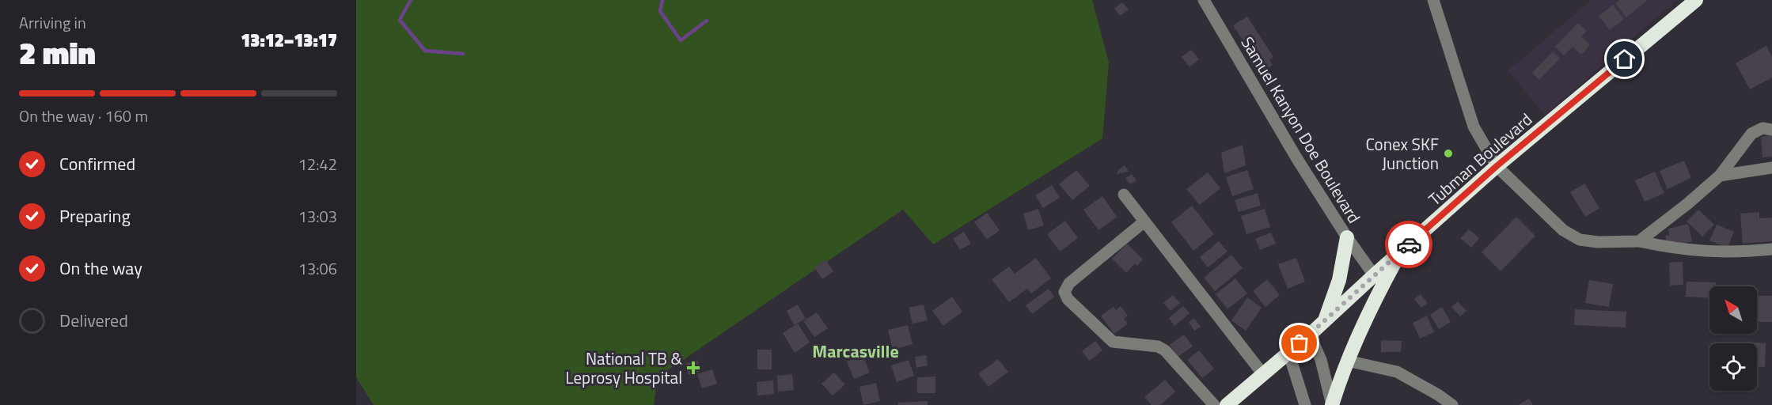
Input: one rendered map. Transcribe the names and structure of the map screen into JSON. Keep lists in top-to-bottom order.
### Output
{
  "streets": {
    "highway": ["Tubman Boulevard"],
    "street": ["Samuel Kanyon Doe Boulevard"]
  },
  "crossings": [
    ["Samuel Kanyon Doe Boulevard", "Tubman Boulevard"]
  ],
  "districts": ["Marcasville"],
  "places": {
    "other": ["Conex SKF Junction"],
    "health": ["National TB & Leprosy Hospital"]
  },
  "north": "top left",
  "page": {
    "heading": ["2 min", "Arriving in", "13:12–13:17"],
    "bar": "On the way · 160 m",
    "list": [
      ["Confirmed", "12:42"],
      ["Preparing", "13:03"],
      ["On the way", "13:06"],
      "Delivered"
    ]
  }
}
